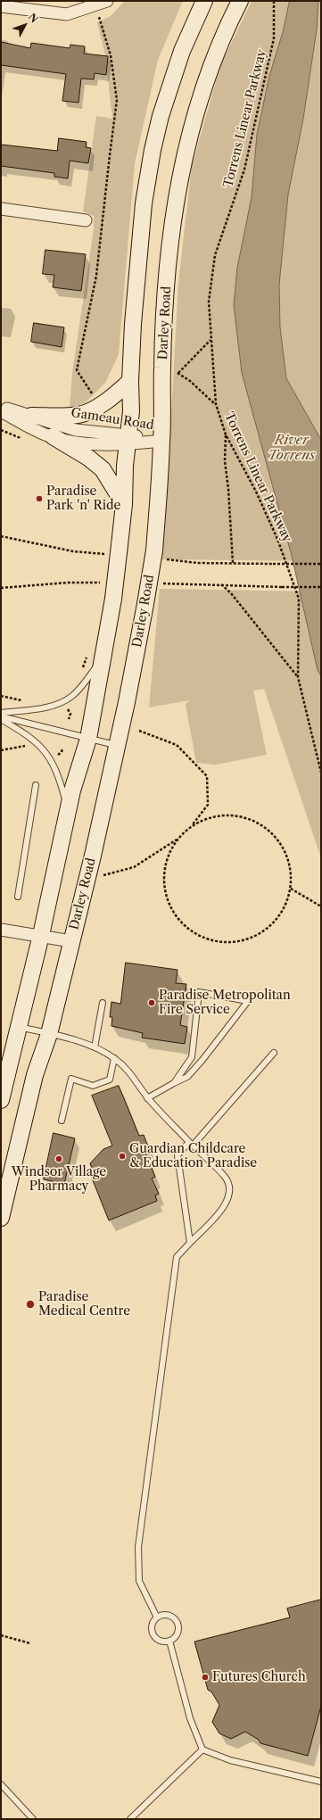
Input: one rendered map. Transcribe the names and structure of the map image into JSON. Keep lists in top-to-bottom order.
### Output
{
  "streets": {
    "main road": ["Darley Road"],
    "street": ["Gameau Road"],
    "path": ["Torrens Linear Parkway"]
  },
  "crossings": [
    ["Darley Road", "Gameau Road"]
  ],
  "water": ["River Torrens"],
  "places": [
    "Paradise Park 'n' Ride",
    "Paradise Metropolitan Fire Service",
    "Guardian Childcare & Education Paradise",
    "Windsor Village Pharmacy",
    "Paradise Medical Centre",
    "Futures Church"
  ],
  "north": "top right"
}
